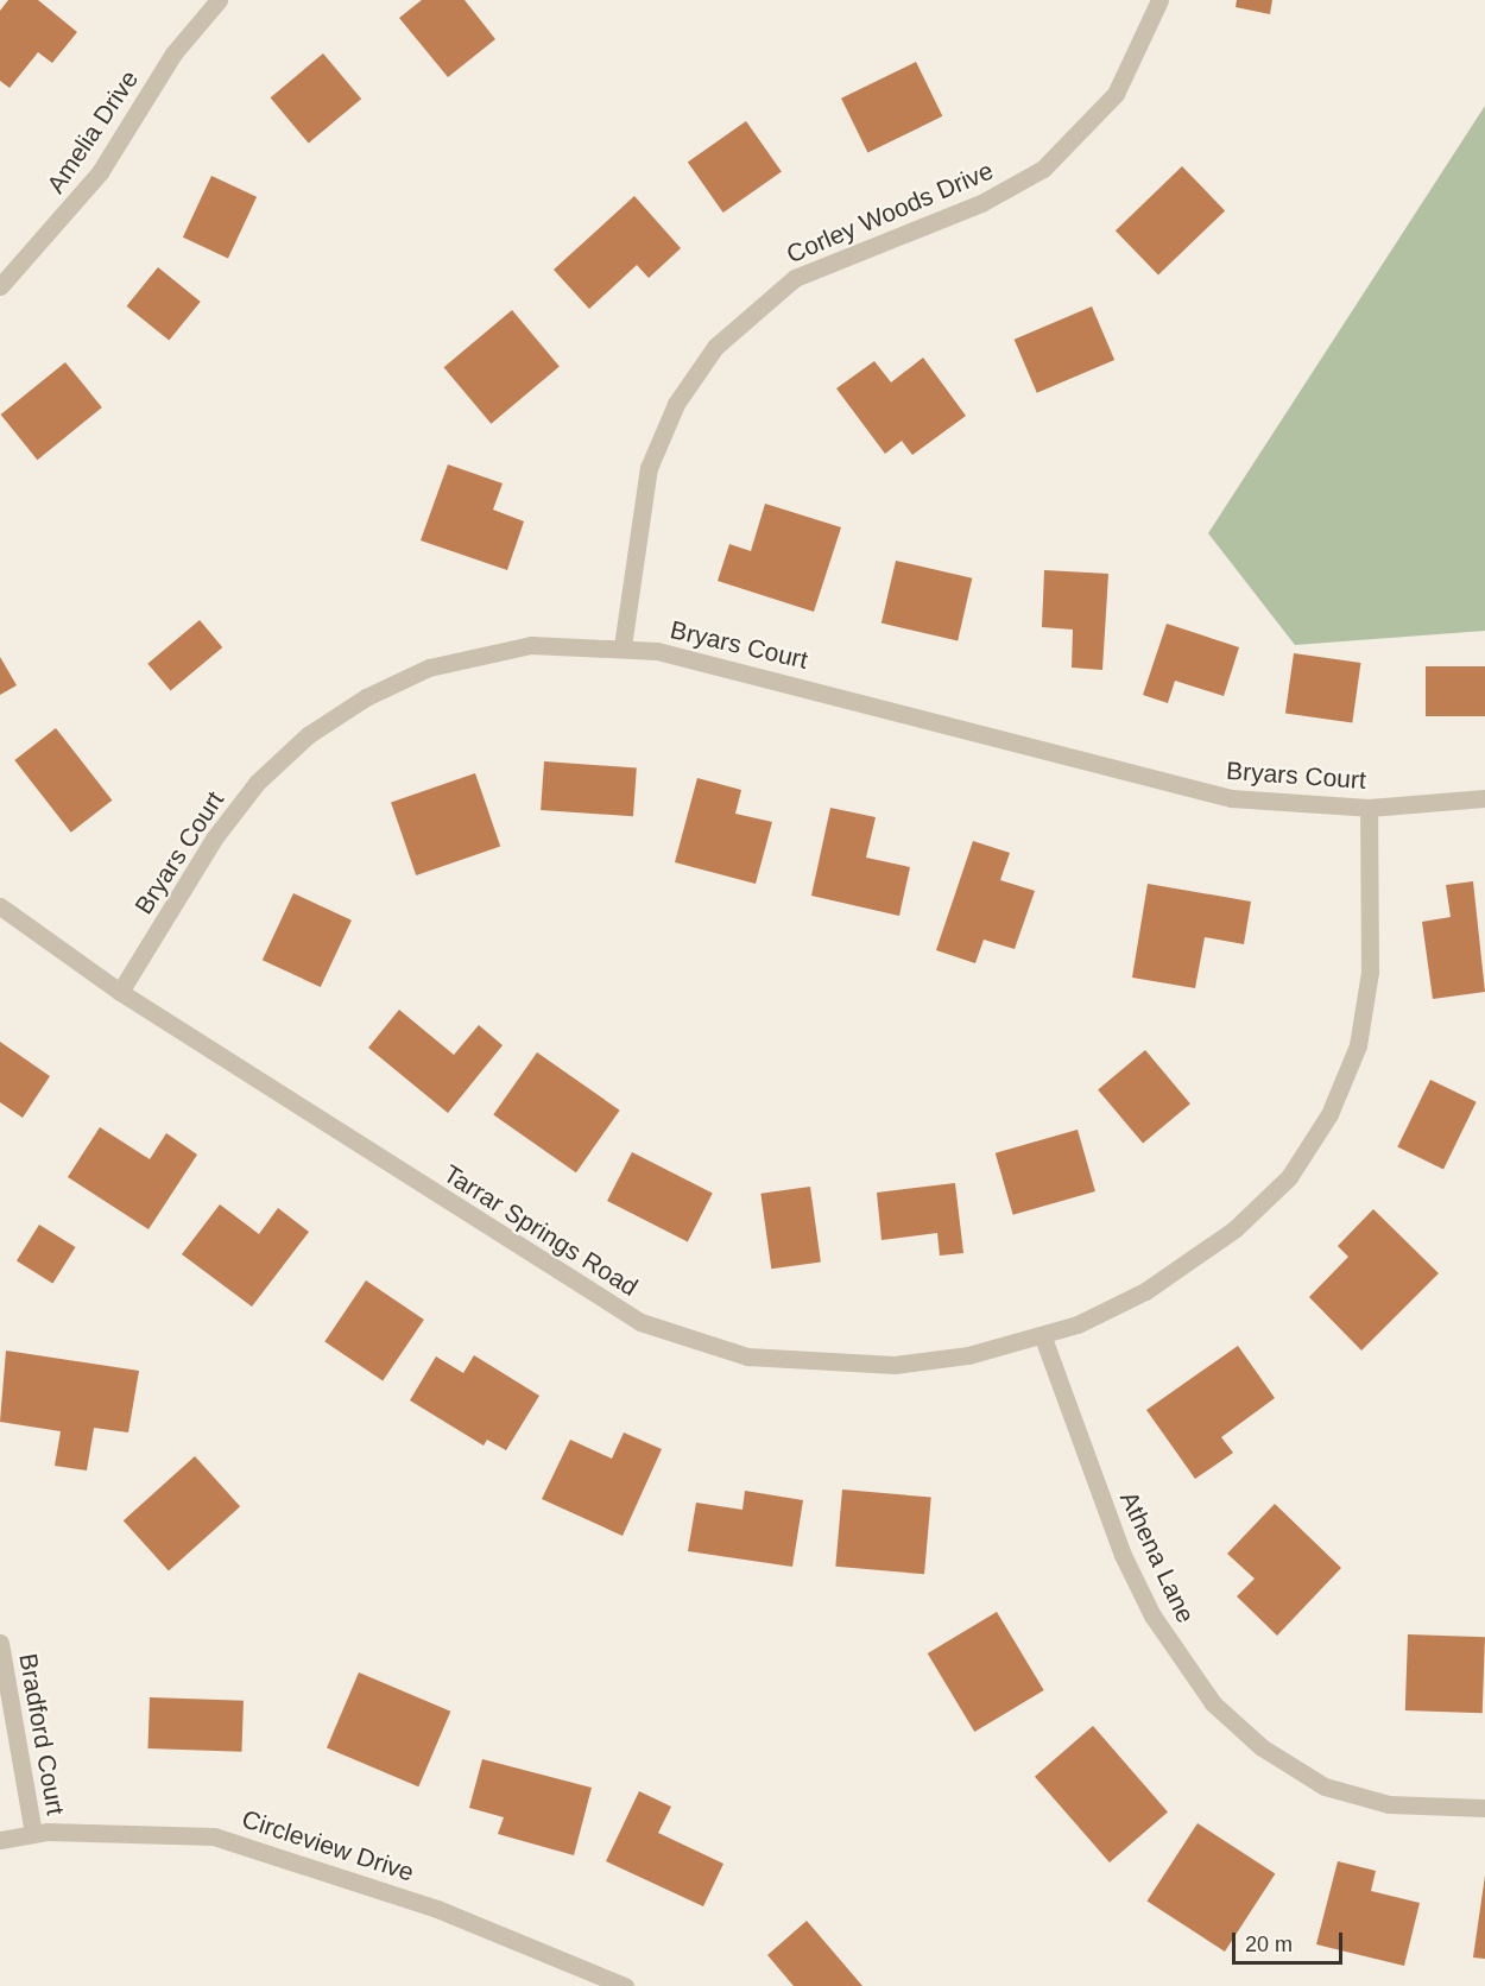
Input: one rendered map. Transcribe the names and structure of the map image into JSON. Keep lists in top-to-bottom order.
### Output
{
  "streets": {
    "street": [
      "Amelia Drive",
      "Corley Woods Drive",
      "Bryars Court",
      "Tarrar Springs Road",
      "Athena Lane",
      "Bradford Court",
      "Circleview Drive"
    ]
  },
  "crossings": [
    ["Corley Woods Drive", "Bryars Court"],
    ["Bryars Court", "Tarrar Springs Road"],
    ["Tarrar Springs Road", "Athena Lane"],
    ["Bradford Court", "Circleview Drive"]
  ],
  "scale_bar": "20 m"
}
